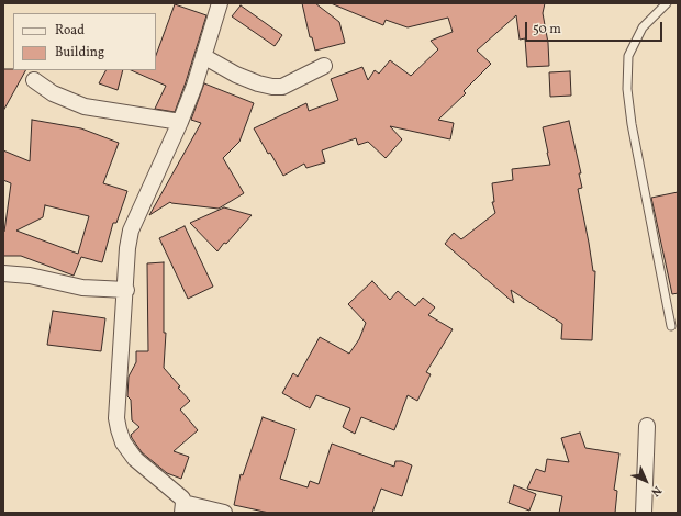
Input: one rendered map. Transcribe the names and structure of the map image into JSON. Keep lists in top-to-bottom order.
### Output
{
  "legend": ["Road", "Building"],
  "scale_bar": "50 m",
  "north": "bottom right"
}
